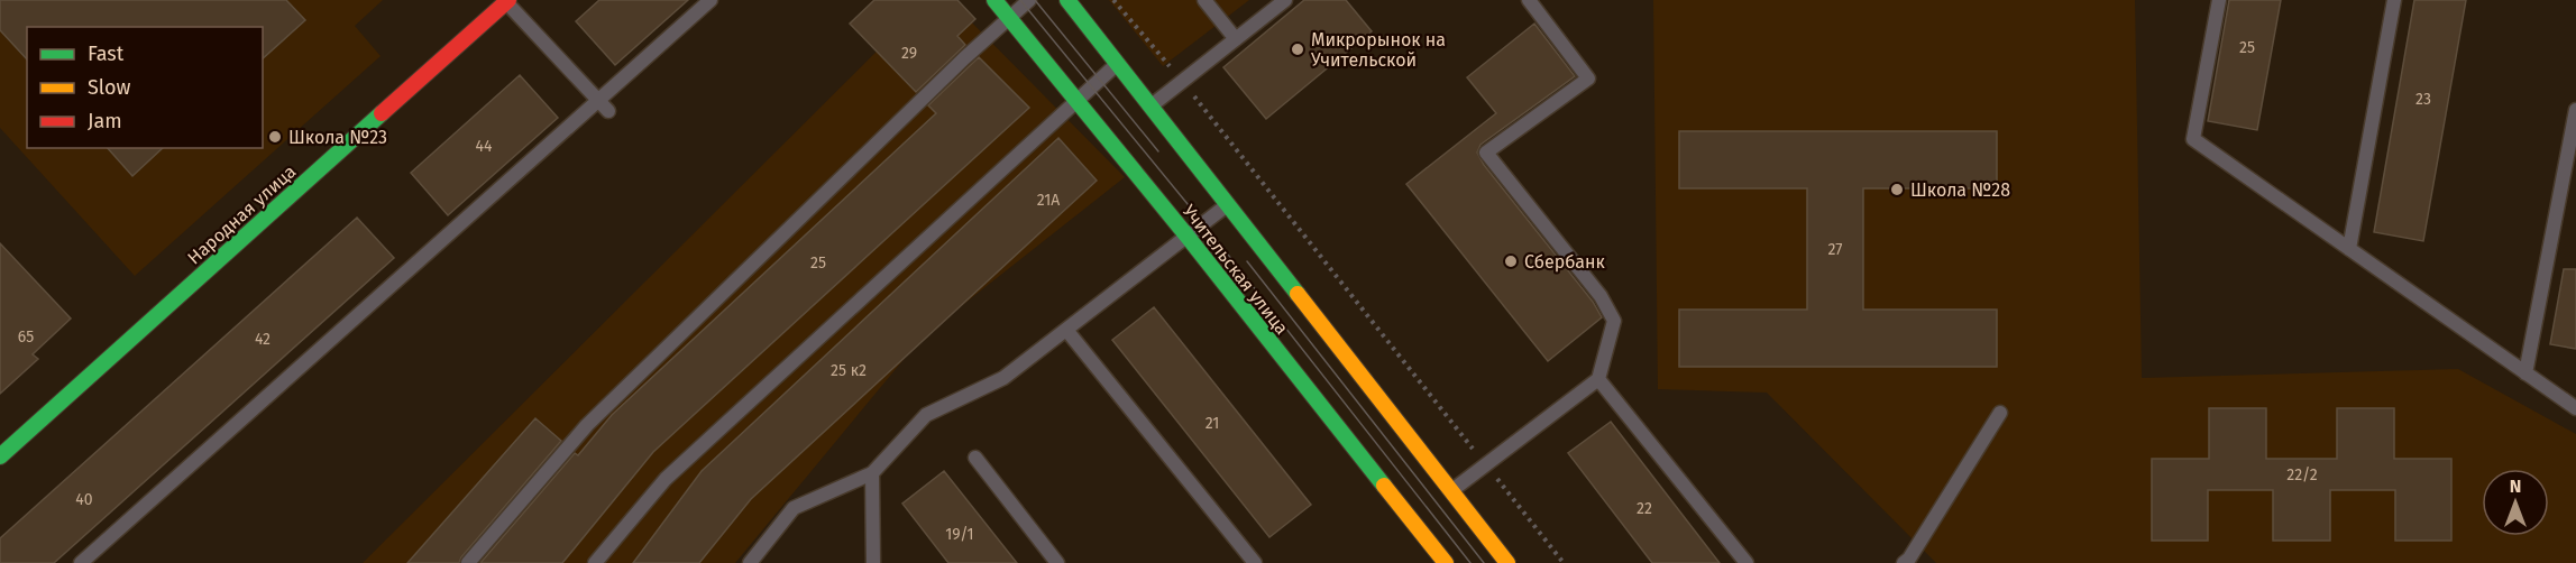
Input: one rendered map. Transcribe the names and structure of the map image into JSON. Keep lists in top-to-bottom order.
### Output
{
  "streets": {
    "main road": ["Народная улица", "Учительская улица"]
  },
  "places": [
    "Микрорынок на Учительской",
    "Школа №23",
    "Школа №28",
    "Сбербанк"
  ],
  "house_numbers": [
    "25",
    "29",
    "23",
    "44",
    "21А",
    "27",
    "25",
    "65",
    "42",
    "25 к2",
    "21",
    "22/2",
    "40",
    "22",
    "19/1"
  ],
  "legend": ["Fast", "Slow", "Jam"],
  "north": "top"
}
